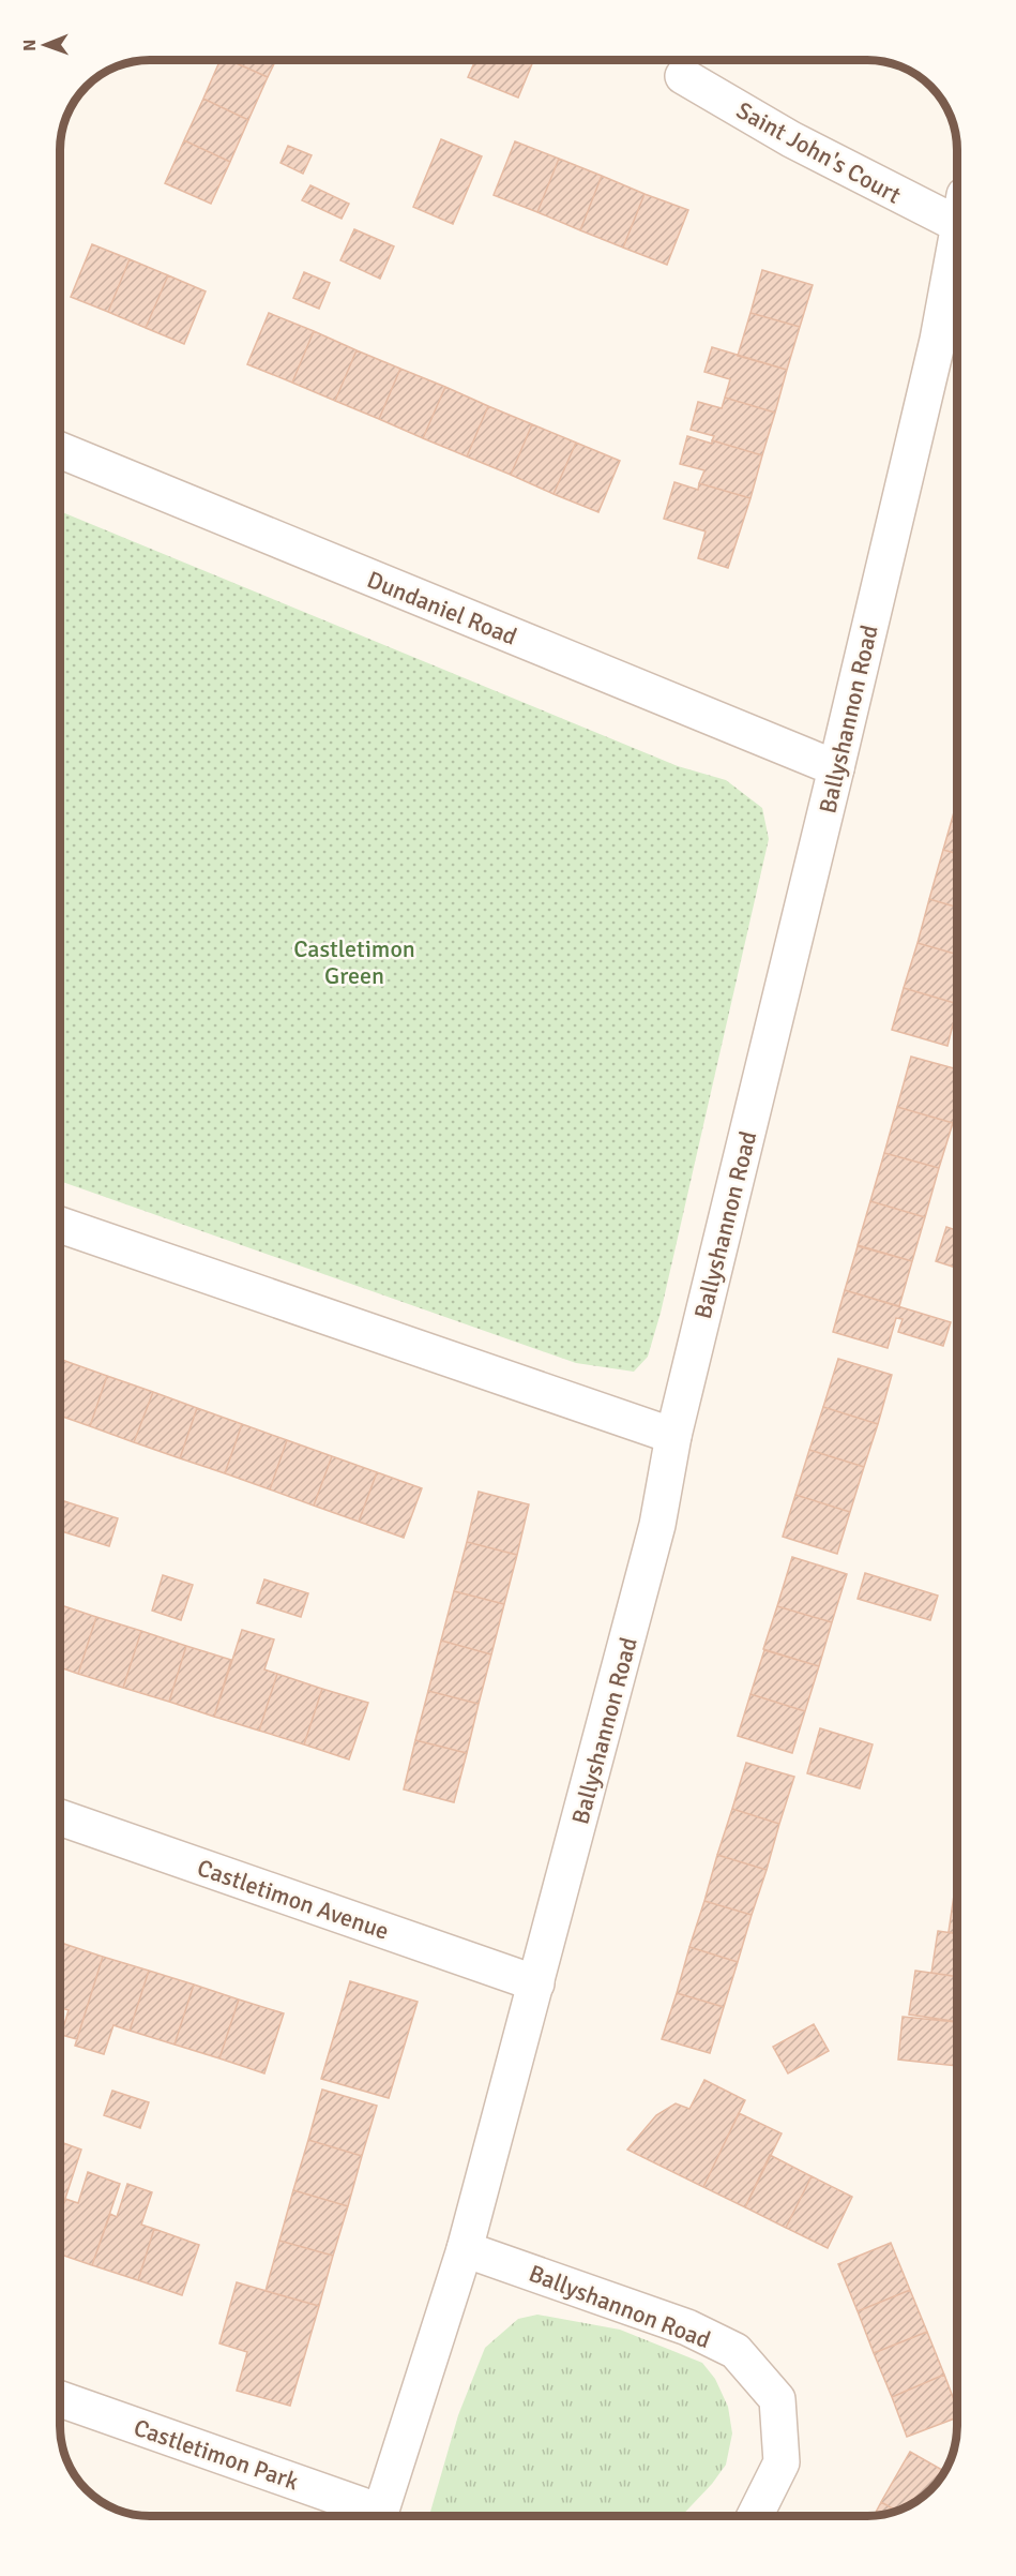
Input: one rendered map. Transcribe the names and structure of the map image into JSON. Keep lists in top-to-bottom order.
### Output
{
  "streets": {
    "street": [
      "Saint John's Court",
      "Dundaniel Road",
      "Ballyshannon Road",
      "Castletimon Avenue",
      "Castletimon Park"
    ]
  },
  "crossings": [
    ["Dundaniel Road", "Ballyshannon Road"],
    ["Ballyshannon Road", "Castletimon Avenue"]
  ],
  "parks": ["Castletimon Green"],
  "north": "left"
}
